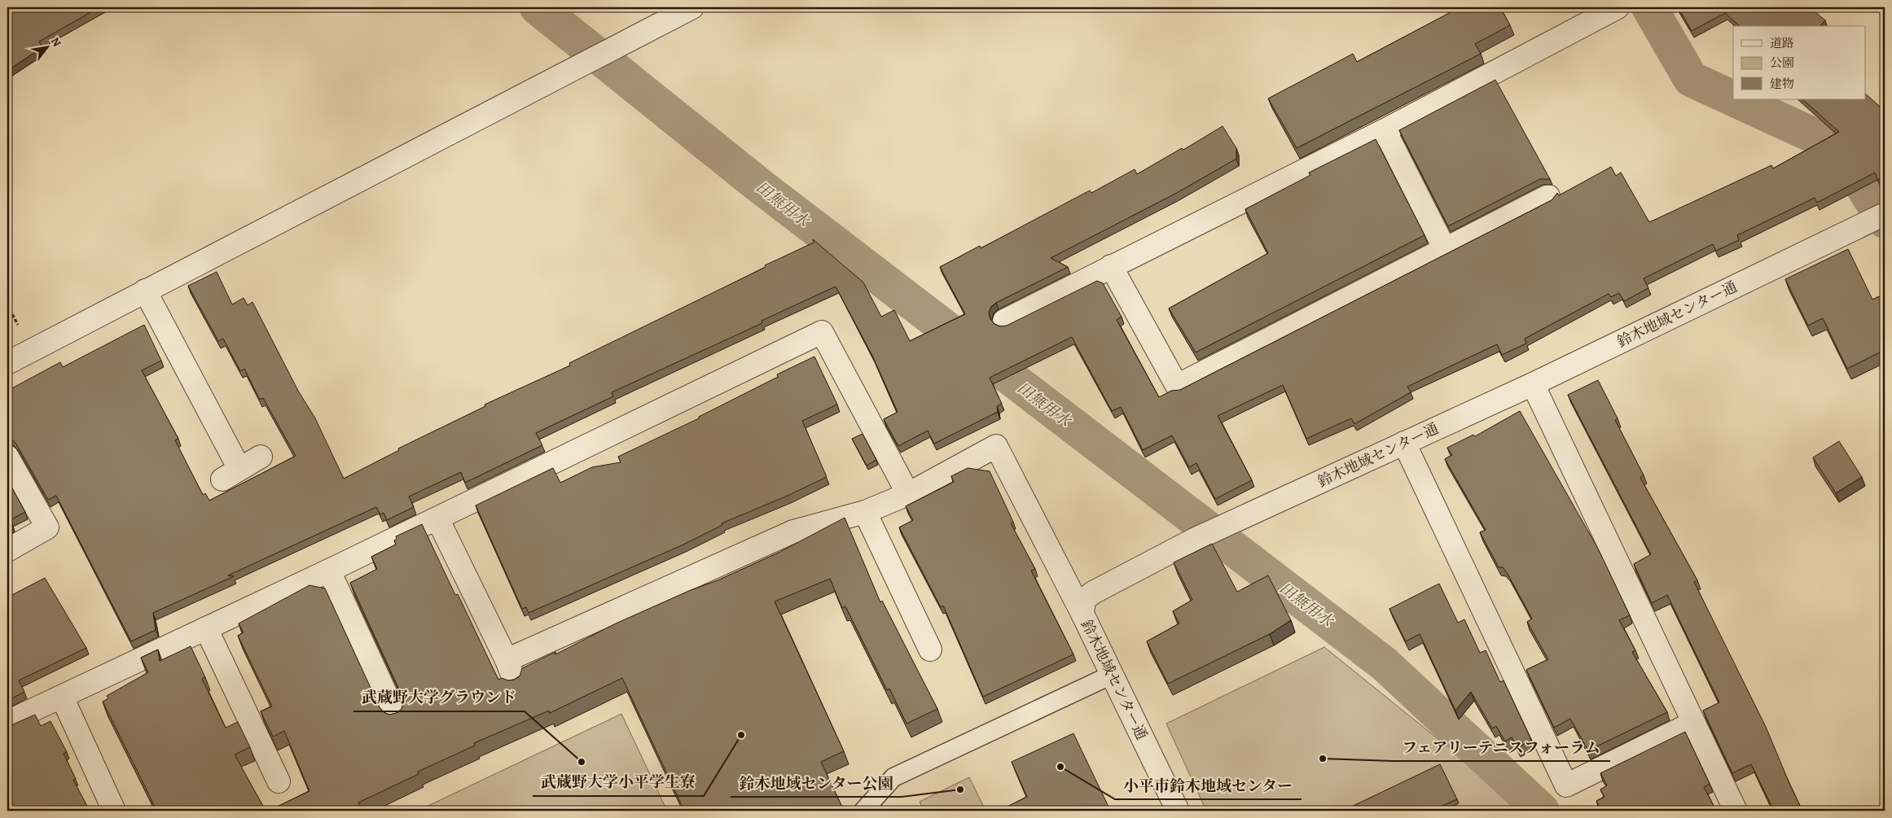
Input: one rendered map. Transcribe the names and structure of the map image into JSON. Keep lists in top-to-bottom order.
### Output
{
  "streets": {
    "street": ["鈴木地域センター通"]
  },
  "water": ["田無用水"],
  "places": [
    "武蔵野大学小平学生寮",
    "フェアリーテニスフォーラム",
    "武蔵野大学グラウンド",
    "小平市鈴木地域センター",
    "鈴木地域センター公園"
  ],
  "legend": ["道路", "公園", "建物"],
  "north": "top right"
}
